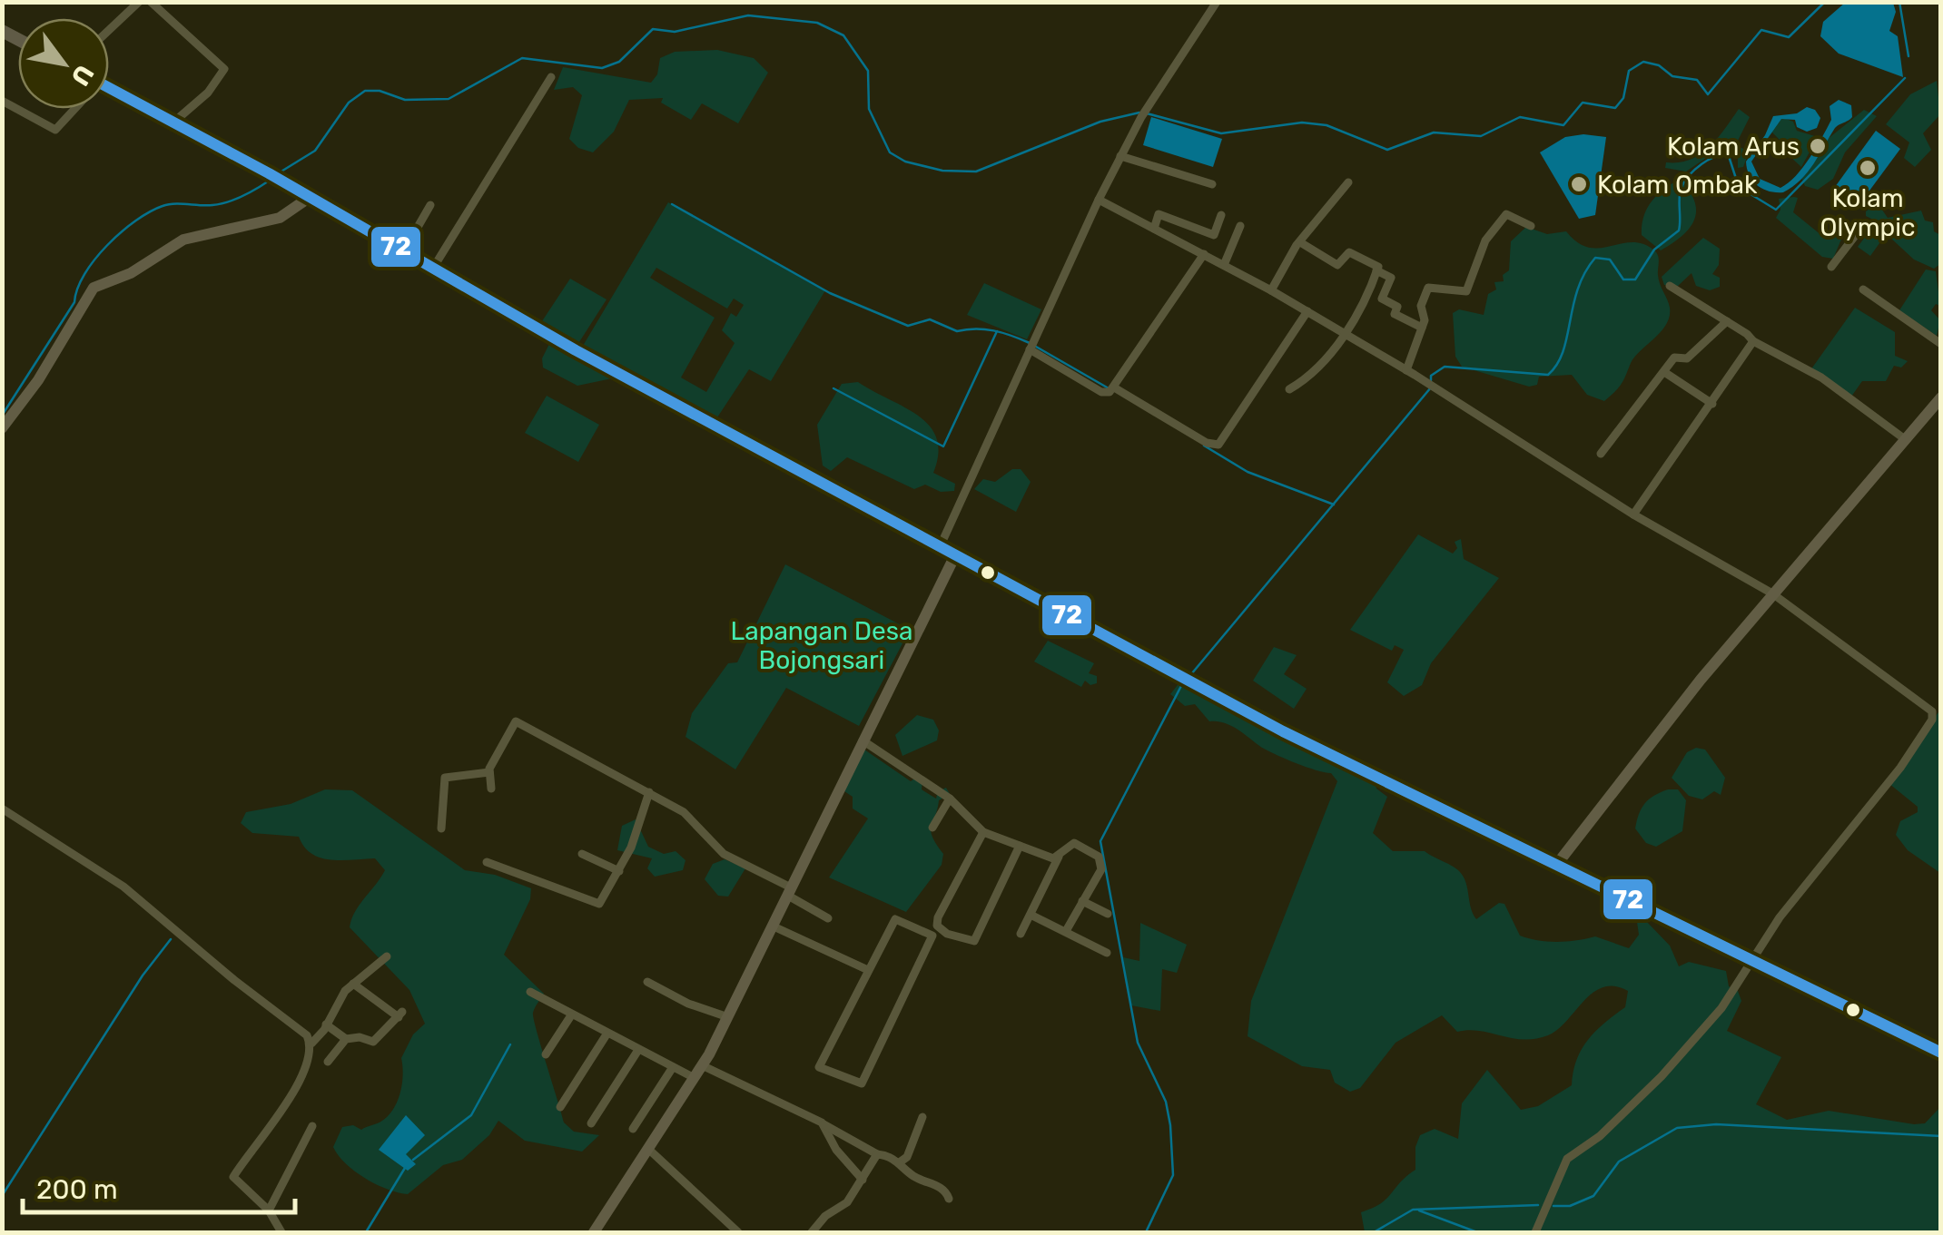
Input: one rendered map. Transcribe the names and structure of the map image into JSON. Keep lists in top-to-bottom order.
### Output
{
  "parks": ["Lapangan Desa Bojongsari"],
  "places": ["Kolam Arus", "Kolam Olympic", "Kolam Ombak"],
  "lines": ["transit line 72"],
  "scale_bar": "200 m",
  "north": "bottom right"
}
